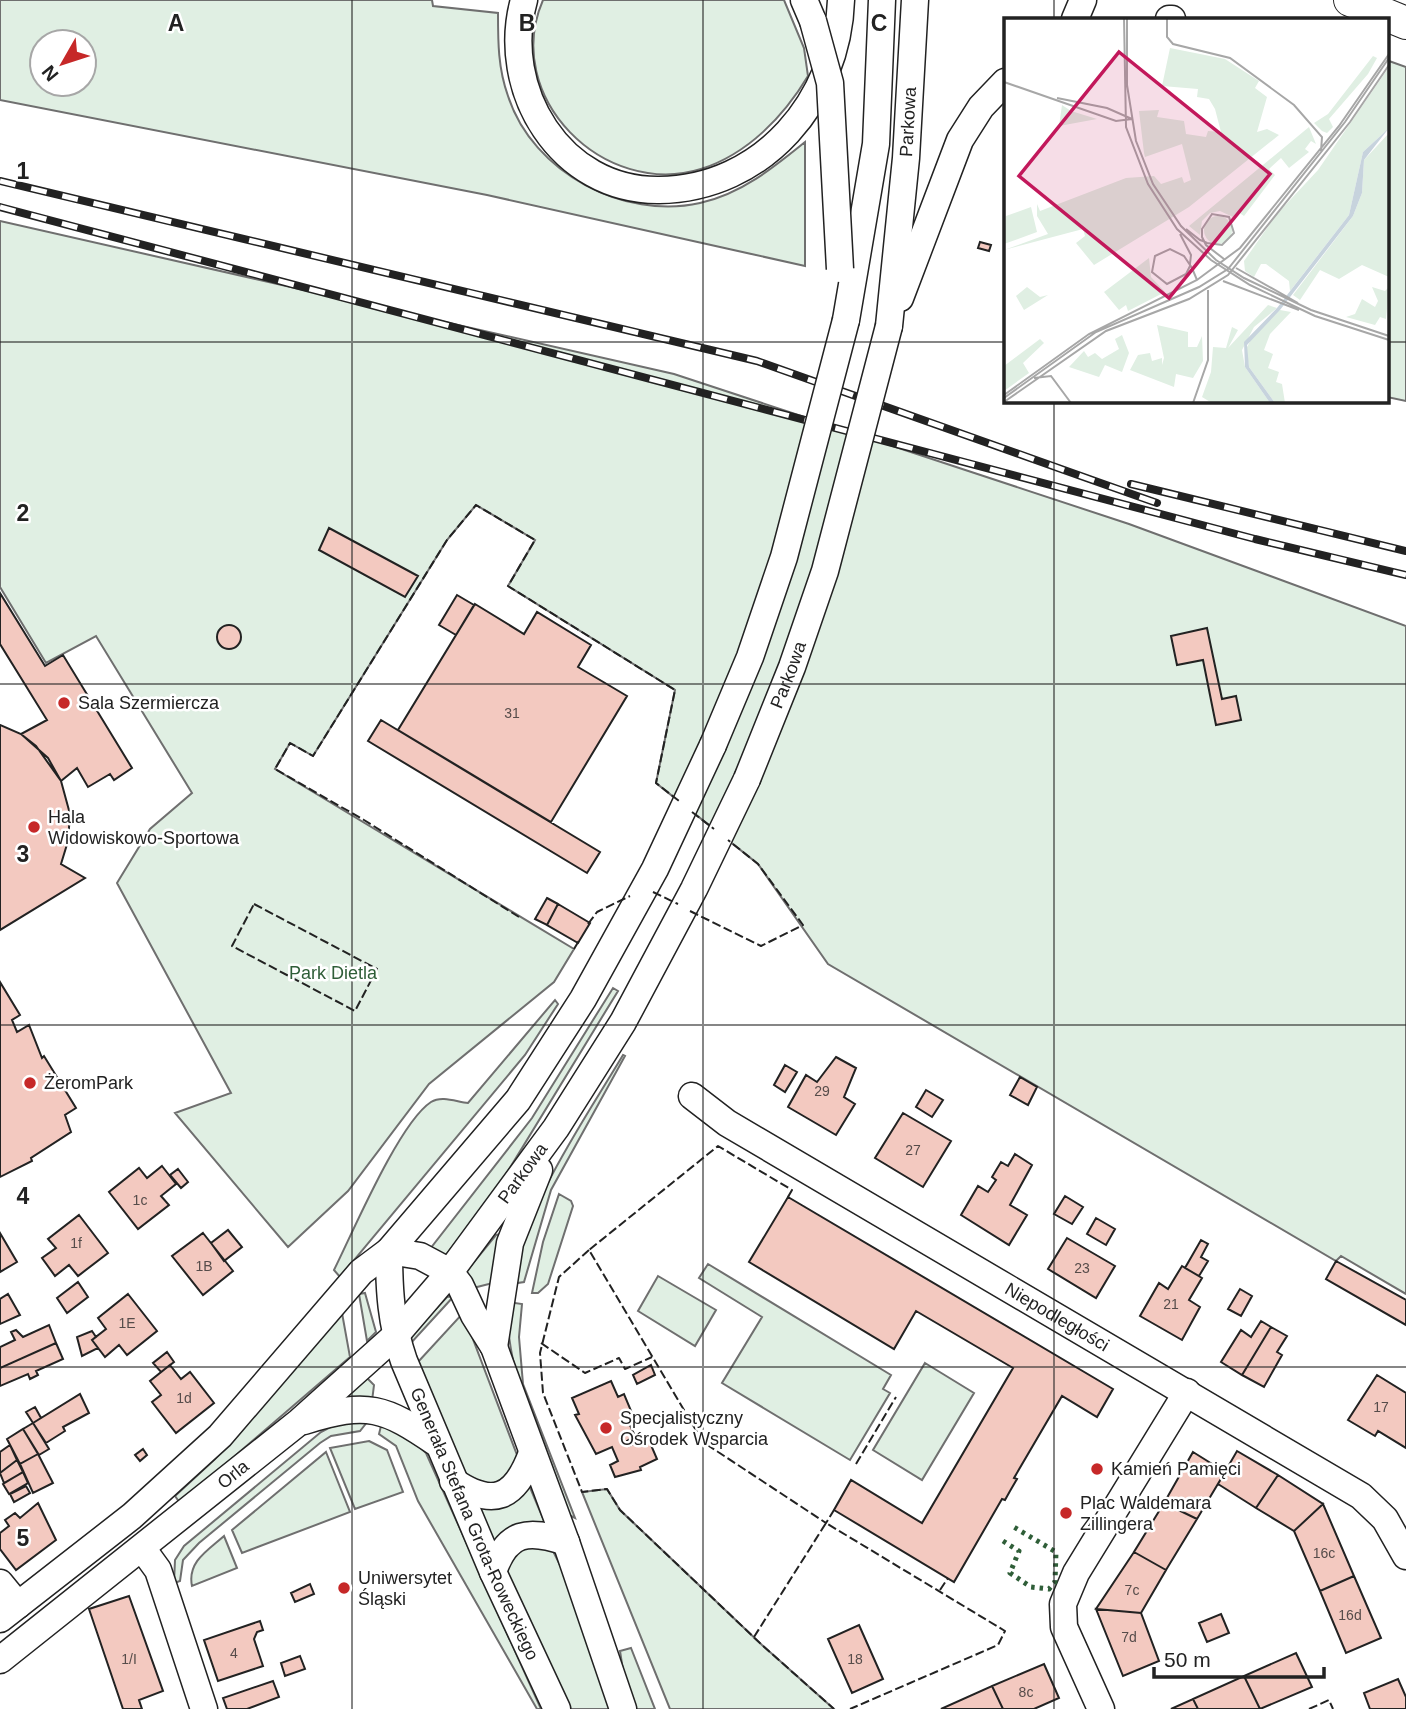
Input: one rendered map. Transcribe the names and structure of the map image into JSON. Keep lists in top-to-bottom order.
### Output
{
  "streets": {
    "street": [
      "Parkowa",
      "Niepodległości",
      "Orla",
      "Generała Stefana Grota-Roweckiego"
    ]
  },
  "crossings": [
    ["Parkowa", "Orla"],
    ["Parkowa", "Generała Stefana Grota-Roweckiego"],
    ["Orla", "Generała Stefana Grota-Roweckiego"]
  ],
  "parks": ["Park Dietla"],
  "places": [
    "Sala Szermiercza",
    "Hala Widowiskowo-Sportowa",
    "ŻeromPark",
    "Specjalistyczny Ośrodek Wsparcia",
    "Kamień Pamięci",
    "Plac Waldemara Zillingera",
    "Uniwersytet Śląski"
  ],
  "house_numbers": [
    "31",
    "29",
    "27",
    "1c",
    "1f",
    "1B",
    "23",
    "21",
    "1E",
    "1d",
    "17",
    "16c",
    "7c",
    "16d",
    "7d",
    "4",
    "1/I",
    "18",
    "8c"
  ],
  "scale_bar": "50 m",
  "north": "bottom left",
  "grid": {
    "columns": ["A", "B", "C"],
    "rows": [
      "1",
      "2",
      "3",
      "4",
      "5"
    ]
  }
}
